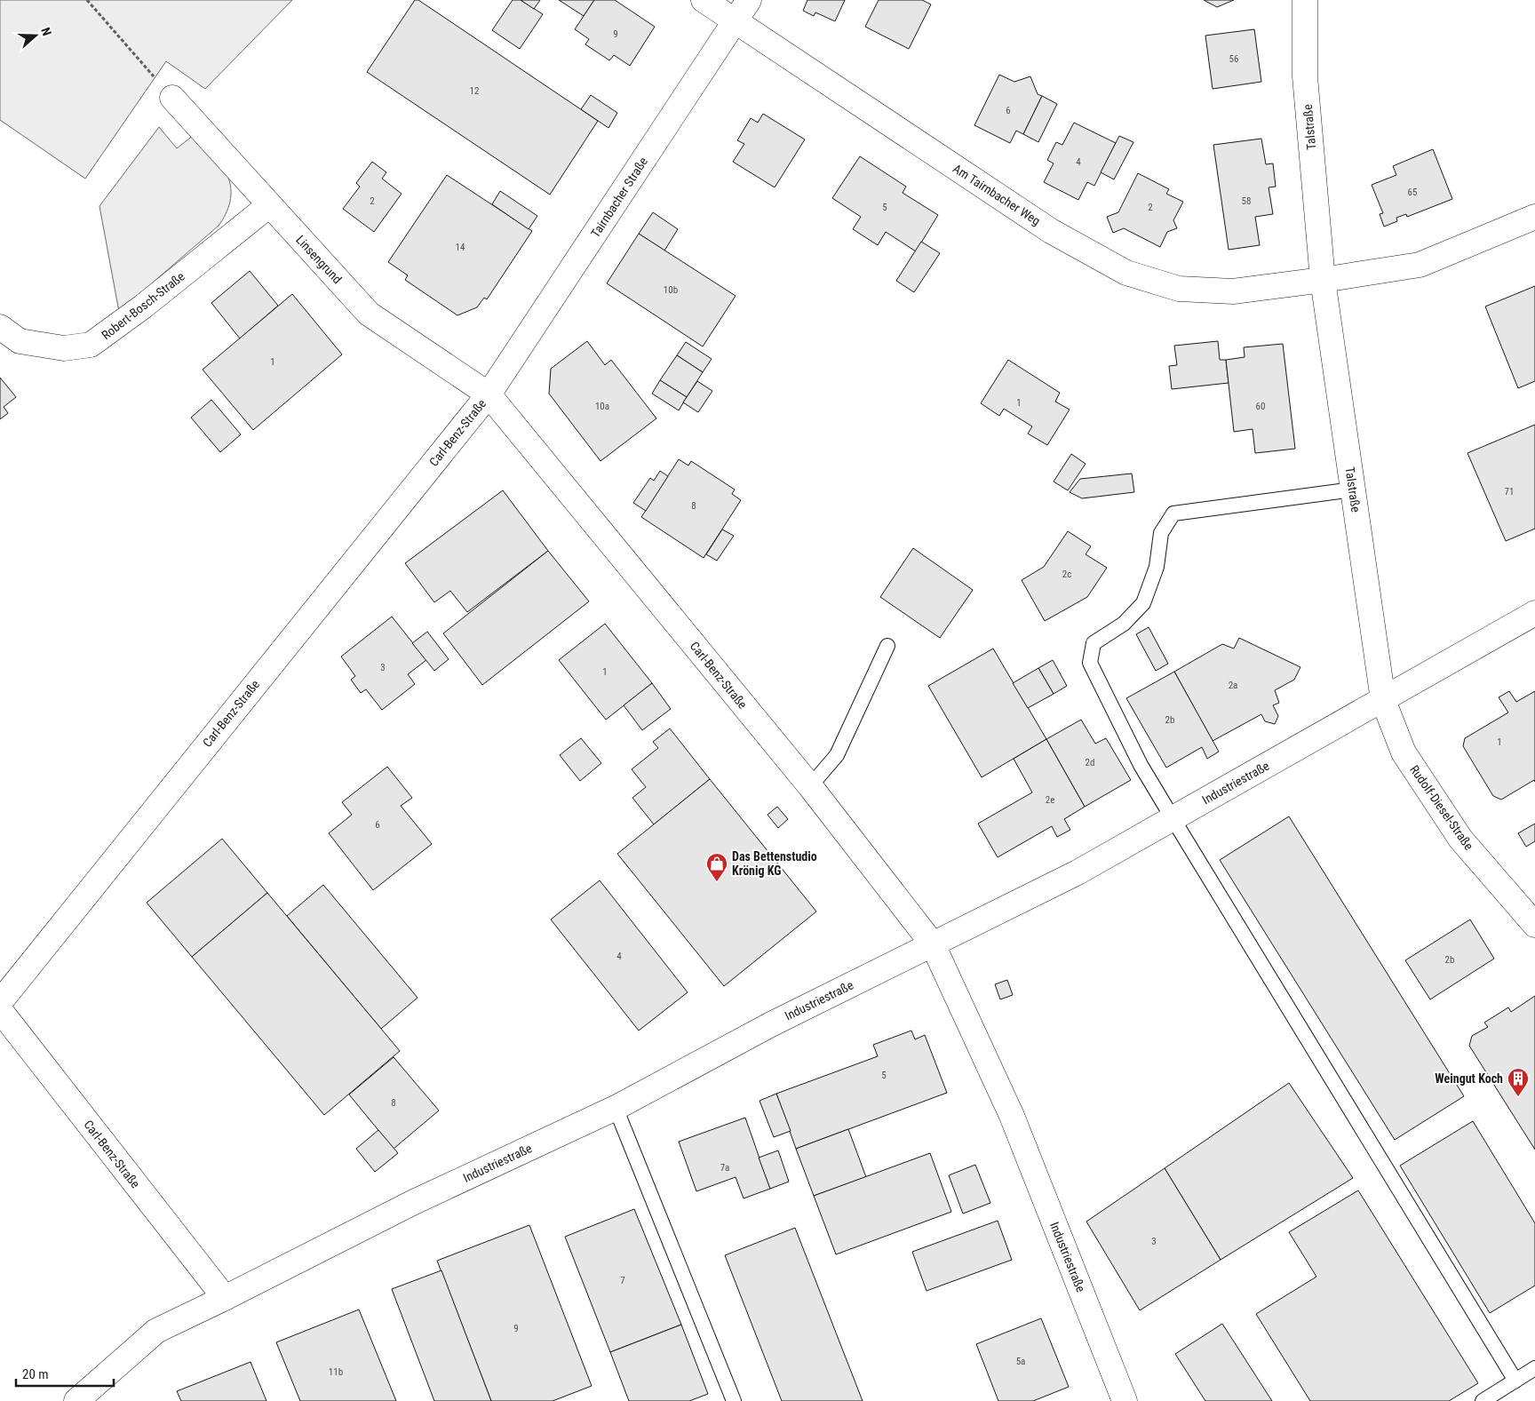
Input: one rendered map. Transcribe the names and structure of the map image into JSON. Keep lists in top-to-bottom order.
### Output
{
  "streets": {
    "street": [
      "Talstraße",
      "Am Tairnbacher Weg",
      "Tairnbacher Straße",
      "Linsengrund",
      "Robert-Bosch-Straße",
      "Carl-Benz-Straße",
      "Industriestraße",
      "Rudolf-Diesel-Straße"
    ]
  },
  "crossings": [
    ["Talstraße", "Am Tairnbacher Weg"],
    ["Talstraße", "Industriestraße"],
    ["Talstraße", "Rudolf-Diesel-Straße"],
    ["Am Tairnbacher Weg", "Tairnbacher Straße"],
    ["Tairnbacher Straße", "Linsengrund"],
    ["Tairnbacher Straße", "Carl-Benz-Straße"],
    ["Linsengrund", "Robert-Bosch-Straße"],
    ["Linsengrund", "Carl-Benz-Straße"],
    ["Carl-Benz-Straße", "Industriestraße"],
    ["Industriestraße", "Rudolf-Diesel-Straße"]
  ],
  "places": {
    "shop": ["Das Bettenstudio Krönig KG"],
    "building": ["Weingut Koch"]
  },
  "house_numbers": [
    "9",
    "56",
    "12",
    "6",
    "4",
    "65",
    "2",
    "58",
    "5",
    "2",
    "14",
    "10b",
    "1",
    "1",
    "10a",
    "60",
    "71",
    "8",
    "2c",
    "3",
    "1",
    "2a",
    "2b",
    "1",
    "2d",
    "2e",
    "6",
    "4",
    "2b",
    "5",
    "8",
    "7a",
    "3",
    "7",
    "9",
    "5a",
    "11b"
  ],
  "scale_bar": "20 m",
  "north": "right"
}
